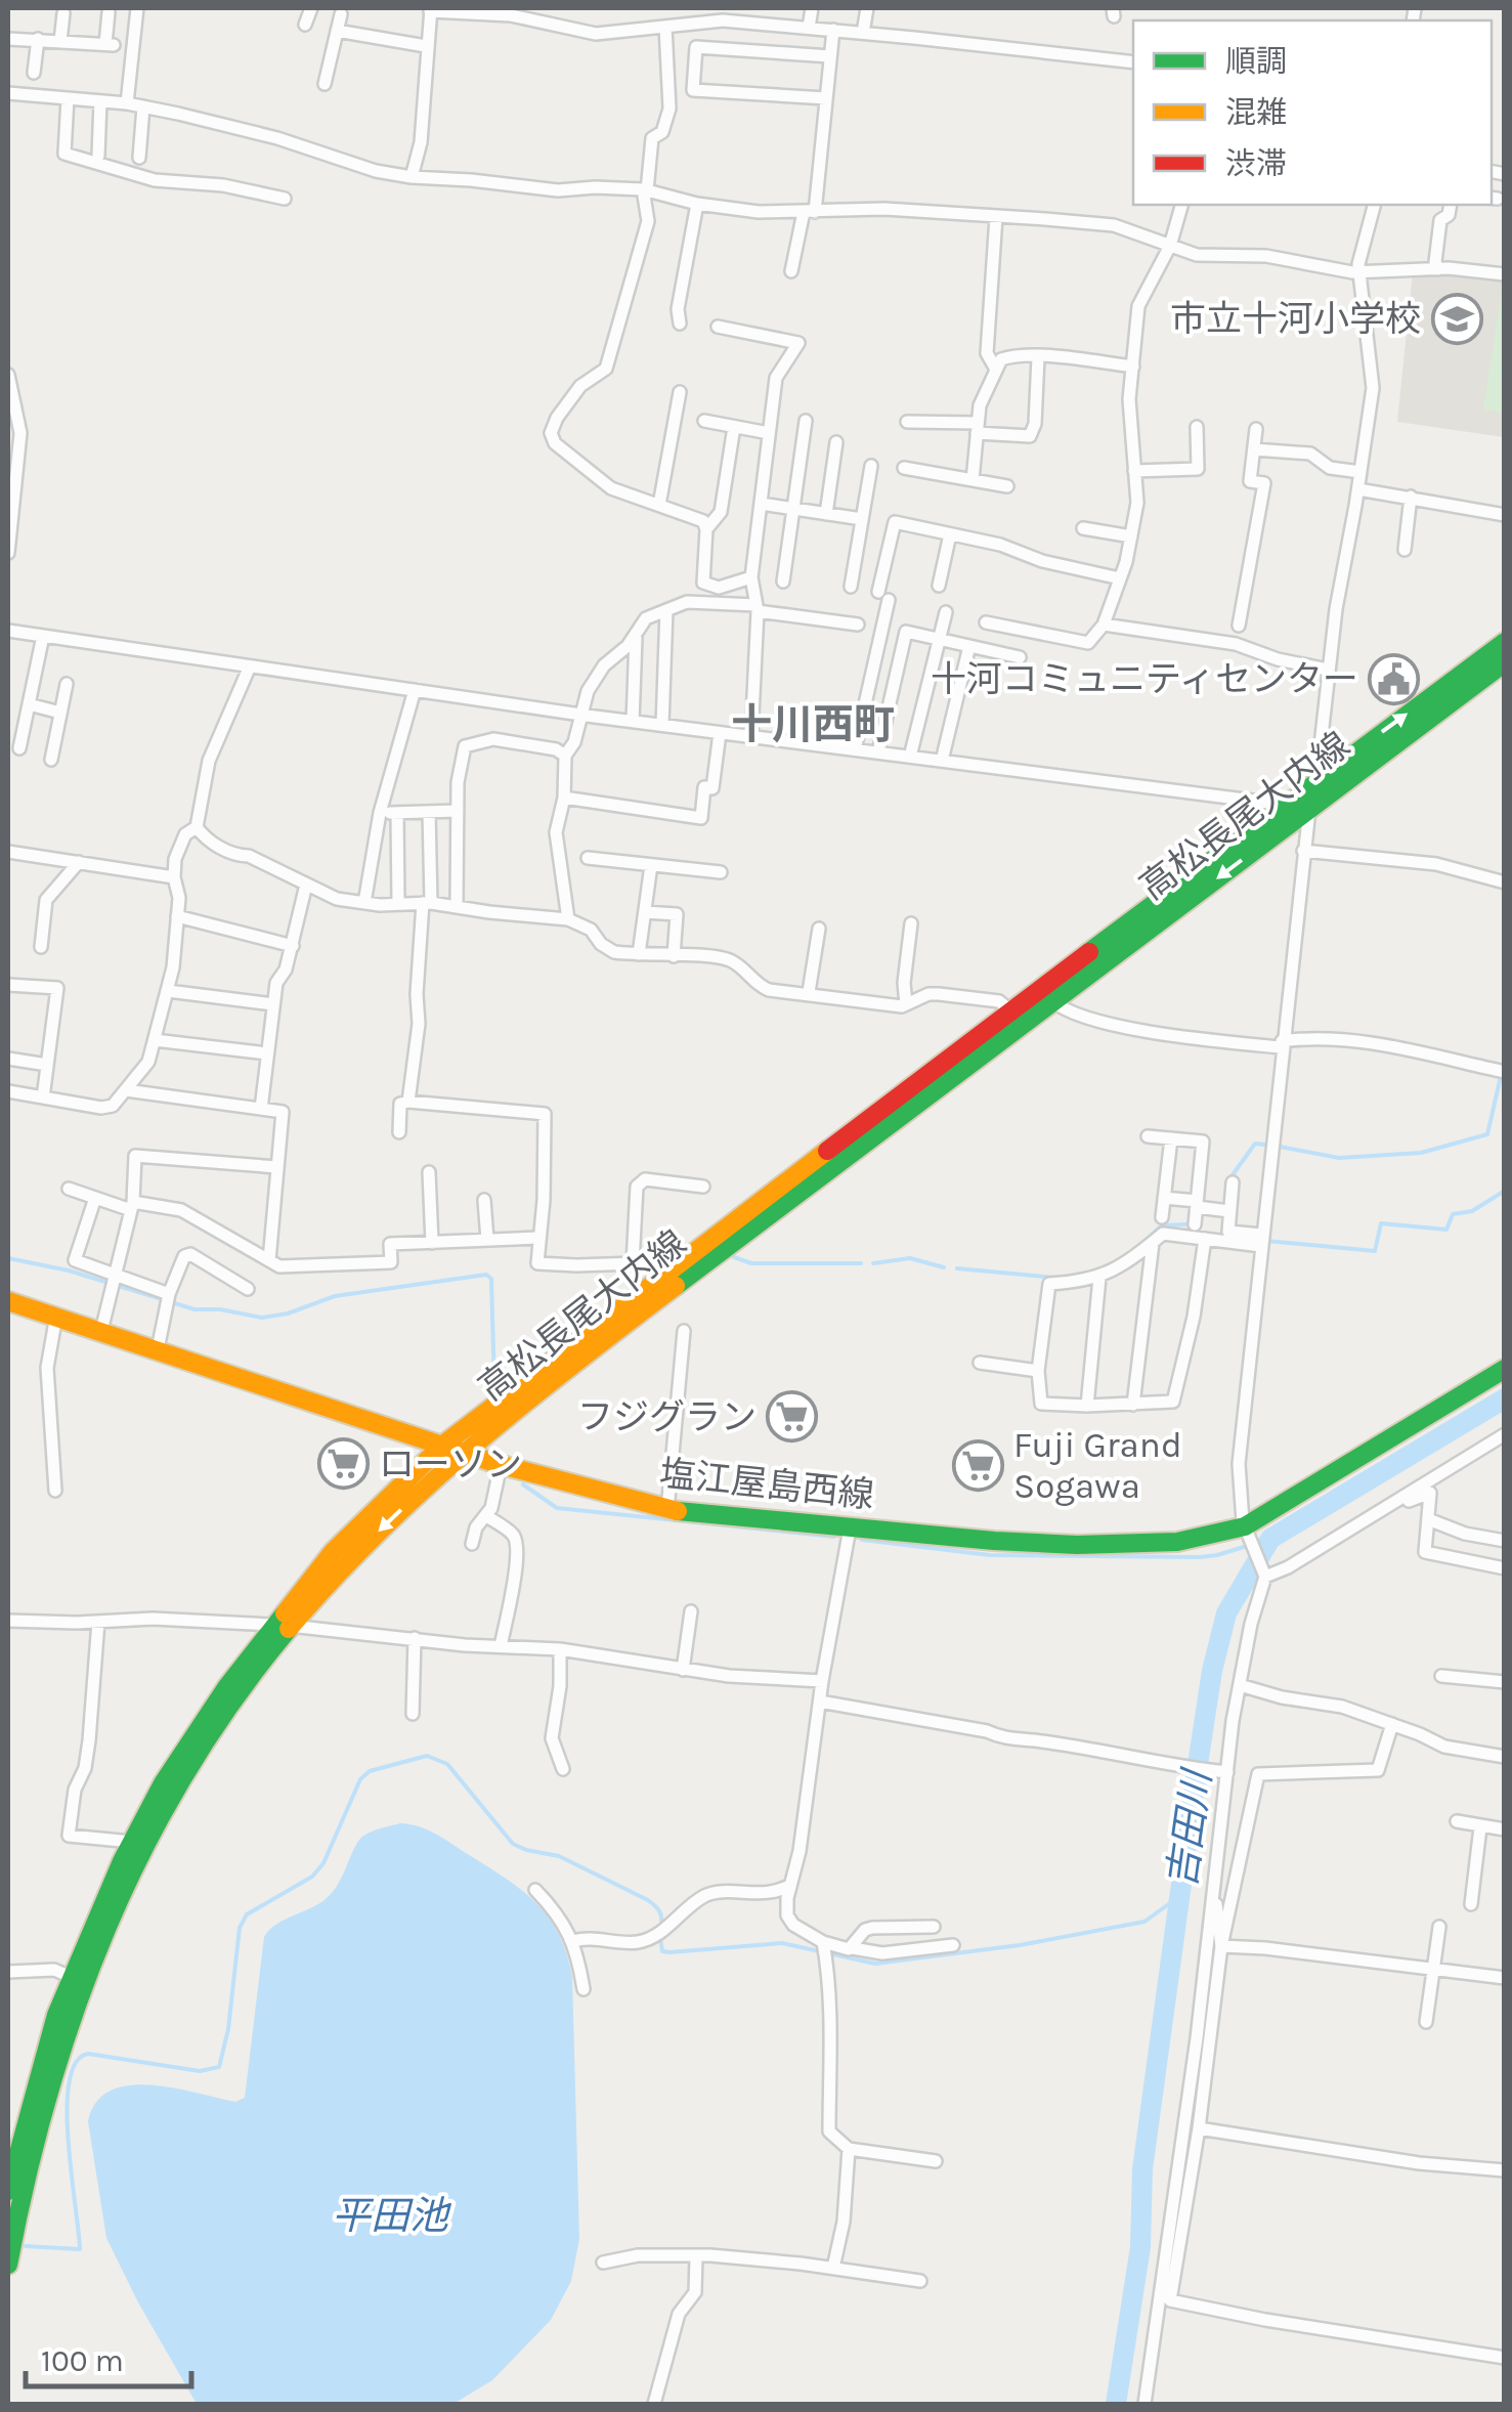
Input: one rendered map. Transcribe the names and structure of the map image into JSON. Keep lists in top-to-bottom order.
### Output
{
  "streets": {
    "main road": ["高松長尾大内線", "塩江屋島西線"]
  },
  "crossings": [
    ["高松長尾大内線", "塩江屋島西線"]
  ],
  "districts": ["十川西町"],
  "water": ["吉田川", "平田池"],
  "places": {
    "school or university": ["市立十河小学校"],
    "public building": ["十河コミュニティセンター"],
    "supermarket": ["フジグラン", "ローソン", "Fuji Grand Sogawa"]
  },
  "legend": ["順調", "混雑", "渋滞"],
  "scale_bar": "100 m"
}
